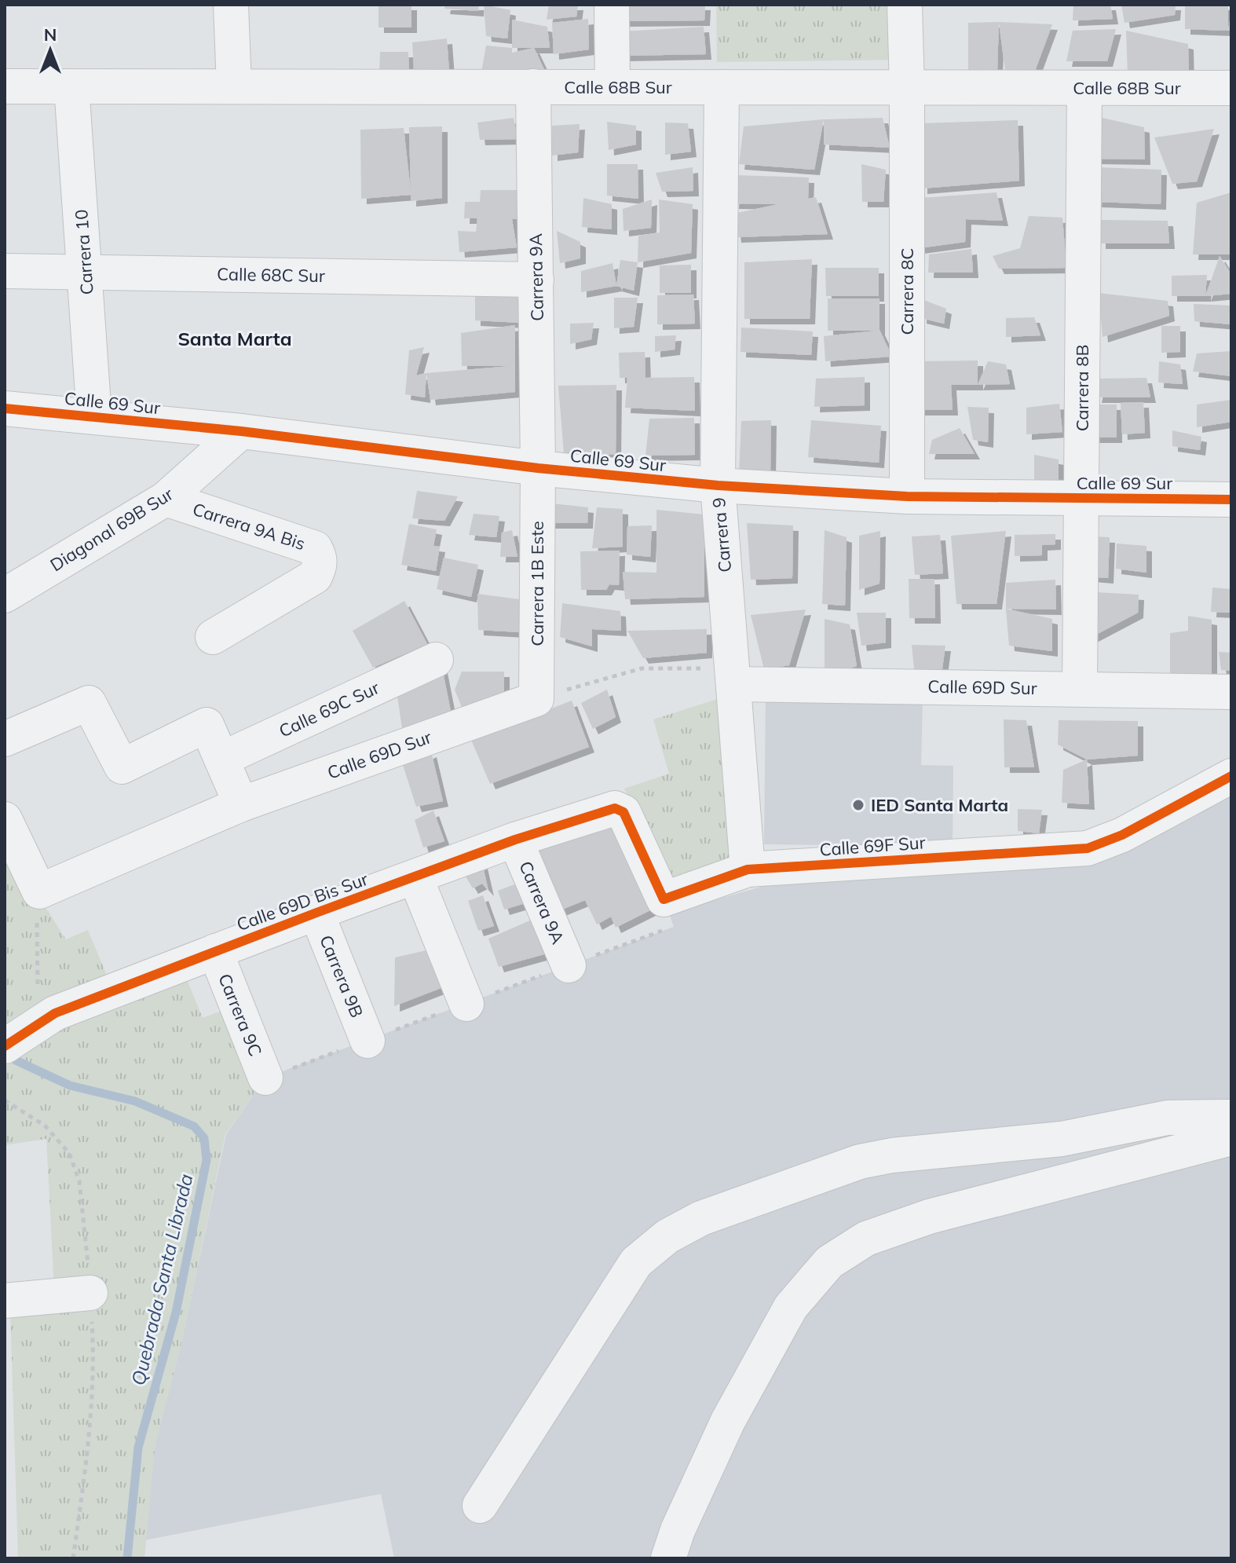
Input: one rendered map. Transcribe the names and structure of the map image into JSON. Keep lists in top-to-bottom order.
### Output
{
  "streets": {
    "street": [
      "Calle 68B Sur",
      "Carrera 10",
      "Calle 68C Sur",
      "Carrera 9A",
      "Carrera 8C",
      "Carrera 8B",
      "Calle 69 Sur",
      "Carrera 9A Bis",
      "Diagonal 69B Sur",
      "Carrera 9",
      "Carrera 1B Este",
      "Calle 69D Sur",
      "Calle 69C Sur",
      "Calle 69F Sur",
      "Calle 69D Bis Sur",
      "Carrera 9B",
      "Carrera 9C"
    ]
  },
  "crossings": [
    ["Calle 68B Sur", "Carrera 10"],
    ["Calle 68B Sur", "Carrera 9A"],
    ["Calle 68B Sur", "Carrera 8C"],
    ["Calle 68B Sur", "Carrera 8B"],
    ["Calle 68B Sur", "Carrera 9"],
    ["Carrera 10", "Calle 68C Sur"],
    ["Carrera 10", "Calle 69 Sur"],
    ["Calle 68C Sur", "Carrera 9A"],
    ["Carrera 9A", "Calle 69 Sur"],
    ["Carrera 9A", "Carrera 1B Este"],
    ["Carrera 9A", "Calle 69D Bis Sur"],
    ["Carrera 8C", "Calle 69 Sur"],
    ["Carrera 8B", "Calle 69 Sur"],
    ["Carrera 8B", "Calle 69D Sur"],
    ["Calle 69 Sur", "Diagonal 69B Sur"],
    ["Calle 69 Sur", "Carrera 9"],
    ["Calle 69 Sur", "Carrera 1B Este"],
    ["Carrera 9A Bis", "Diagonal 69B Sur"],
    ["Carrera 9", "Calle 69D Sur"],
    ["Carrera 9", "Calle 69F Sur"],
    ["Carrera 1B Este", "Calle 69D Sur"],
    ["Calle 69F Sur", "Calle 69D Bis Sur"],
    ["Calle 69D Bis Sur", "Carrera 9B"],
    ["Calle 69D Bis Sur", "Carrera 9C"]
  ],
  "districts": ["Santa Marta"],
  "water": ["Quebrada Santa Librada"],
  "places": ["IED Santa Marta"],
  "north": "top"
}
